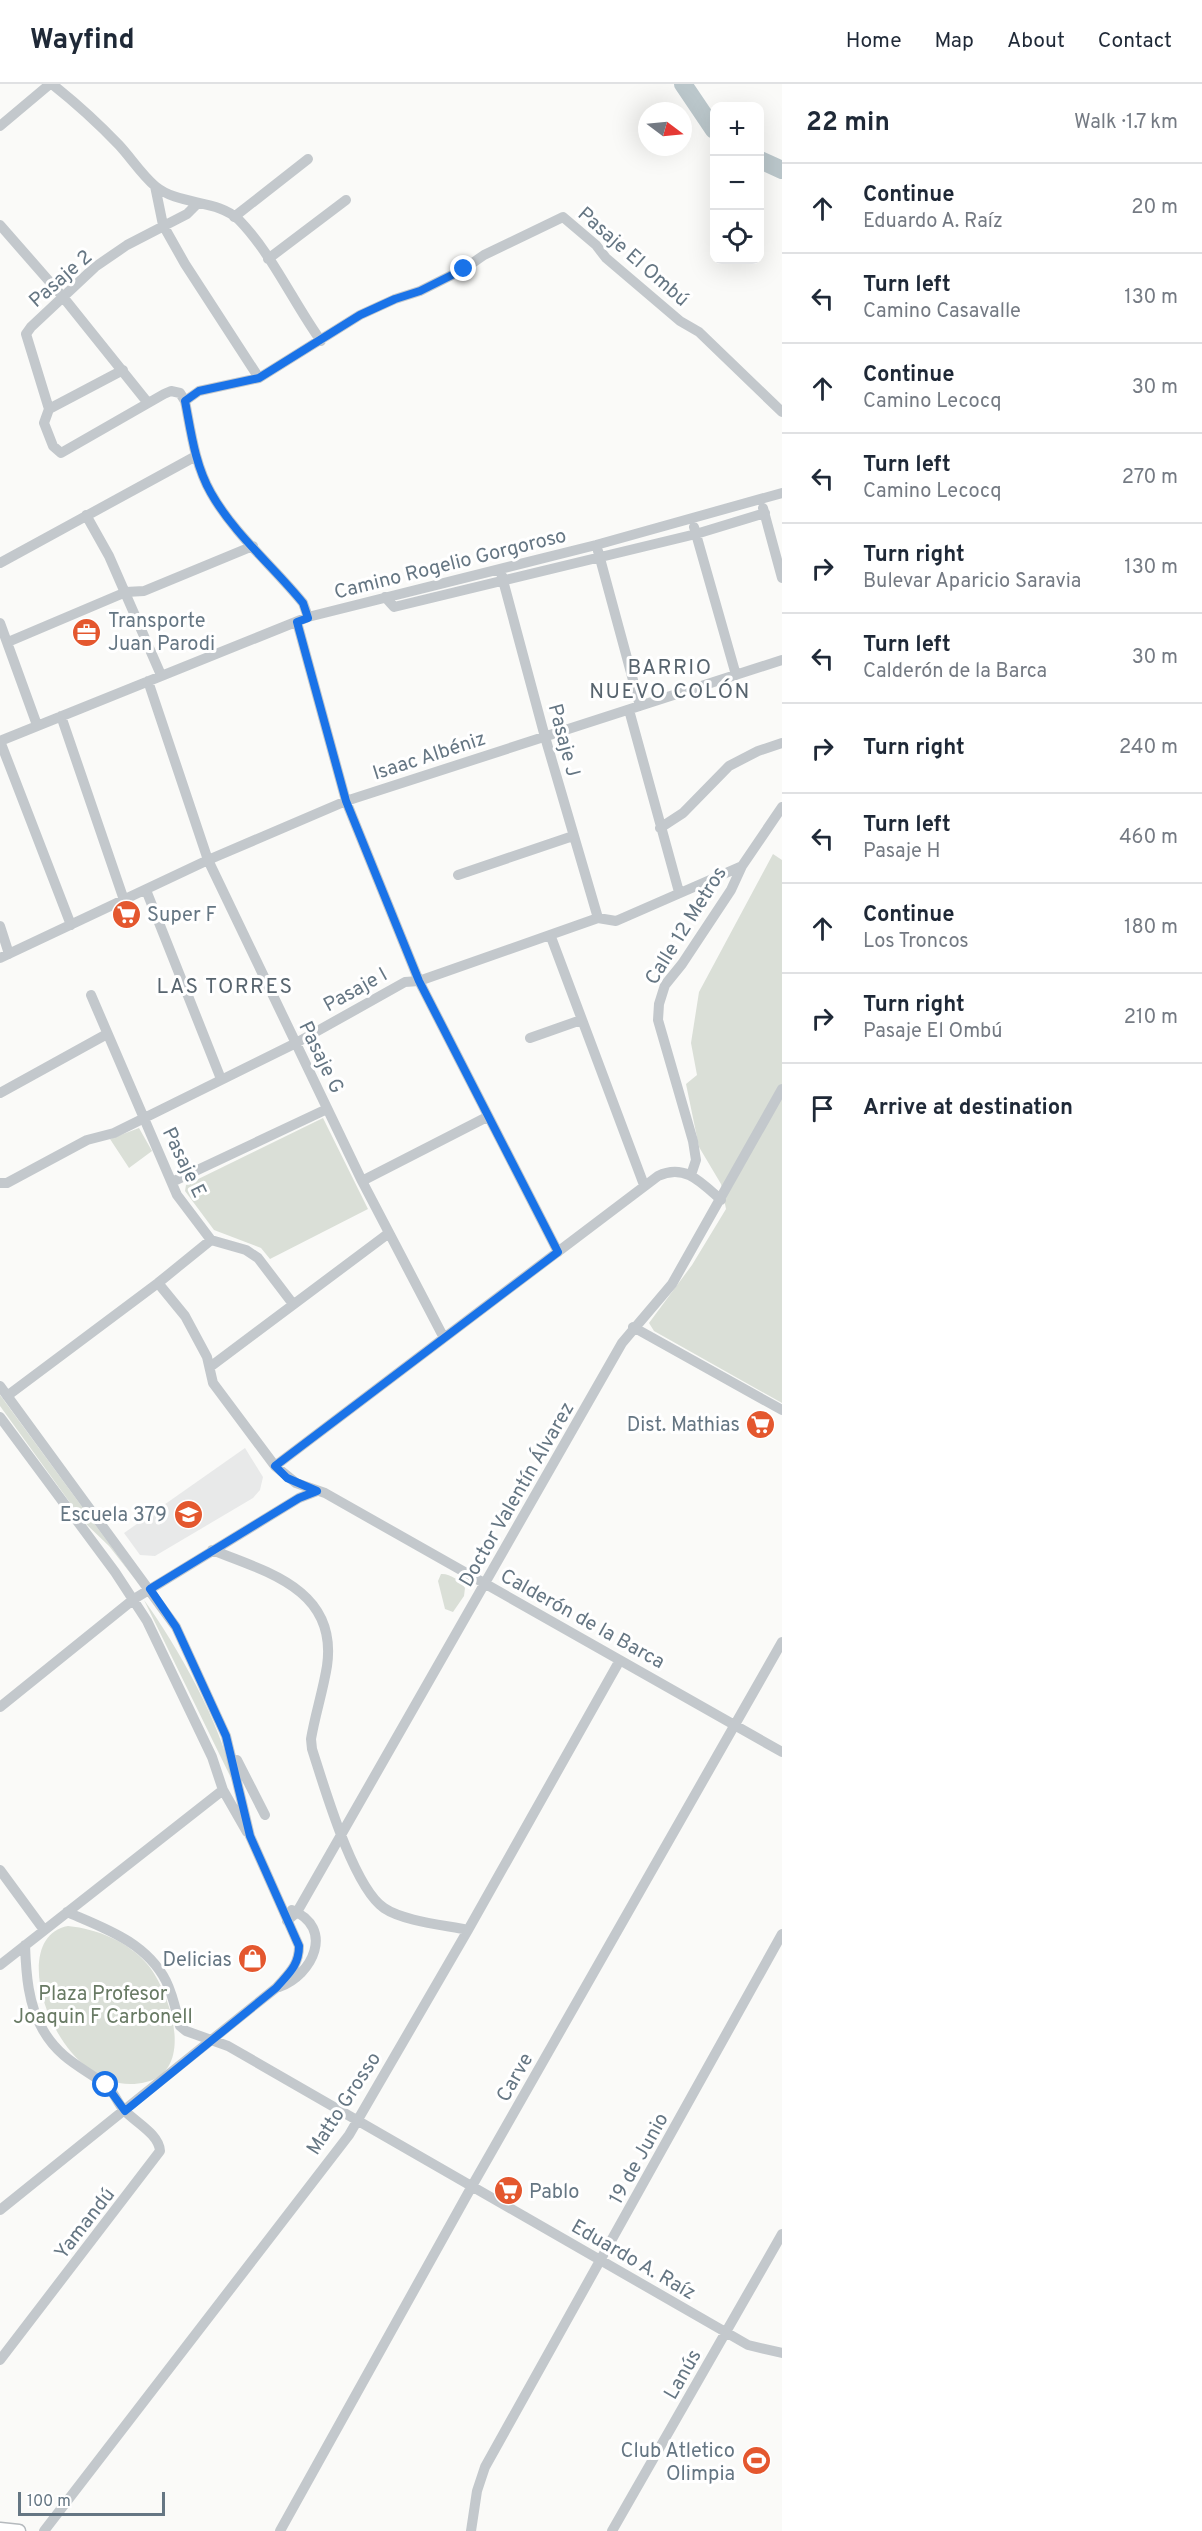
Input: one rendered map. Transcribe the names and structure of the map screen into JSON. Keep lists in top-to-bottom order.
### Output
{
  "streets": {
    "street": [
      "Pasaje El Ombú",
      "Pasaje 2",
      "Camino Rogelio Gorgoroso",
      "Pasaje J",
      "Isaac Albéniz",
      "Calle 12 Metros",
      "Pasaje I",
      "Pasaje G",
      "Pasaje E",
      "Doctor Valentín Álvarez",
      "Calderón de la Barca",
      "Carve",
      "Matto Grosso",
      "19 de Junio",
      "Yamandú",
      "Eduardo A. Raíz",
      "Lanús"
    ]
  },
  "crossings": [
    ["Camino Rogelio Gorgoroso", "Pasaje J"],
    ["Camino Rogelio Gorgoroso", "Pasaje G"],
    ["Pasaje J", "Isaac Albéniz"],
    ["Pasaje J", "Pasaje I"],
    ["Isaac Albéniz", "Pasaje G"],
    ["Calle 12 Metros", "Pasaje I"],
    ["Pasaje I", "Pasaje G"],
    ["Pasaje I", "Pasaje E"],
    ["Doctor Valentín Álvarez", "Calderón de la Barca"],
    ["Calderón de la Barca", "Carve"],
    ["Calderón de la Barca", "Matto Grosso"],
    ["Carve", "Eduardo A. Raíz"],
    ["Matto Grosso", "Eduardo A. Raíz"],
    ["19 de Junio", "Eduardo A. Raíz"],
    ["Eduardo A. Raíz", "Lanús"]
  ],
  "districts": ["BARRIO NUEVO COLÓN", "LAS TORRES"],
  "parks": ["Plaza Profesor Joaquin F Carbonell"],
  "places": {
    "office": ["Transporte Juan Parodi"],
    "supermarket": ["Super F", "Dist. Mathias", "Pablo"],
    "school or university": ["Escuela 379"],
    "shop": ["Delicias"],
    "sports": ["Club Atletico Olimpia"]
  },
  "scale_bar": "100 m",
  "north": "right",
  "page": {
    "header": "Wayfind",
    "nav": [
      "Home",
      "Map",
      "About",
      "Contact"
    ],
    "heading": ["22 min", "Walk · 1.7 km"],
    "map_buttons": ["+", "−"],
    "list": [
      ["Continue", "Eduardo A. Raíz", "20 m"],
      ["Turn left", "Camino Casavalle", "130 m"],
      ["Continue", "Camino Lecocq", "30 m"],
      ["Turn left", "Camino Lecocq", "270 m"],
      ["Turn right", "Bulevar Aparicio Saravia", "130 m"],
      ["Turn left", "Calderón de la Barca", "30 m"],
      ["Turn right", "240 m"],
      ["Turn left", "Pasaje H", "460 m"],
      ["Continue", "Los Troncos", "180 m"],
      ["Turn right", "Pasaje El Ombú", "210 m"],
      "Arrive at destination"
    ],
    "scale": "100 m"
  }
}
